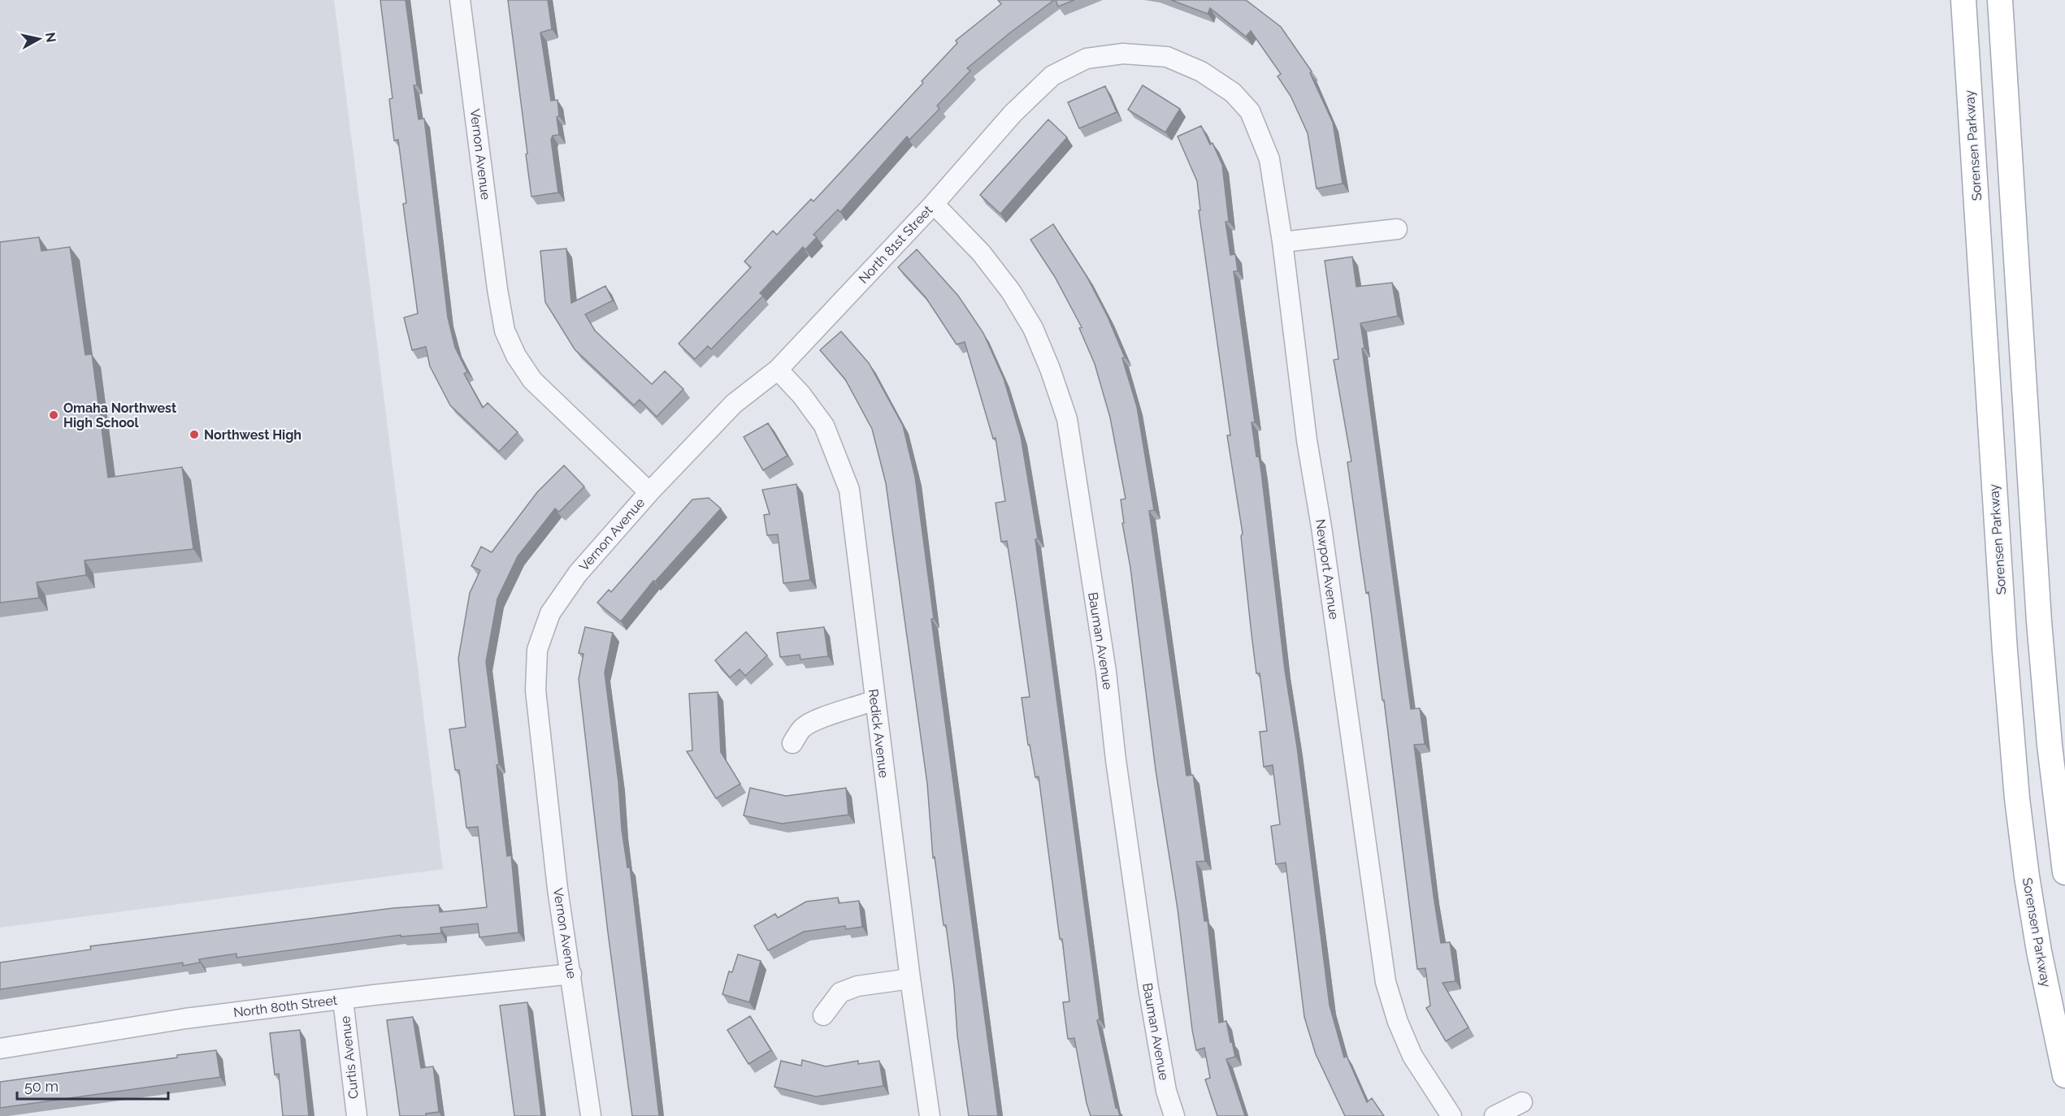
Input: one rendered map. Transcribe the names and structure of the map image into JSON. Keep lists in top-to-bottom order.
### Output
{
  "streets": {
    "main road": ["Sorensen Parkway"],
    "street": [
      "Vernon Avenue",
      "North 81st Street",
      "Newport Avenue",
      "Bauman Avenue",
      "Redick Avenue",
      "North 80th Street",
      "Curtis Avenue"
    ]
  },
  "crossings": [
    ["Vernon Avenue", "North 81st Street"],
    ["Vernon Avenue", "North 80th Street"],
    ["North 81st Street", "Newport Avenue"],
    ["North 81st Street", "Bauman Avenue"],
    ["North 81st Street", "Redick Avenue"],
    ["North 80th Street", "Curtis Avenue"]
  ],
  "places": ["Omaha Northwest High School", "Northwest High"],
  "scale_bar": "50 m",
  "north": "right"
}
